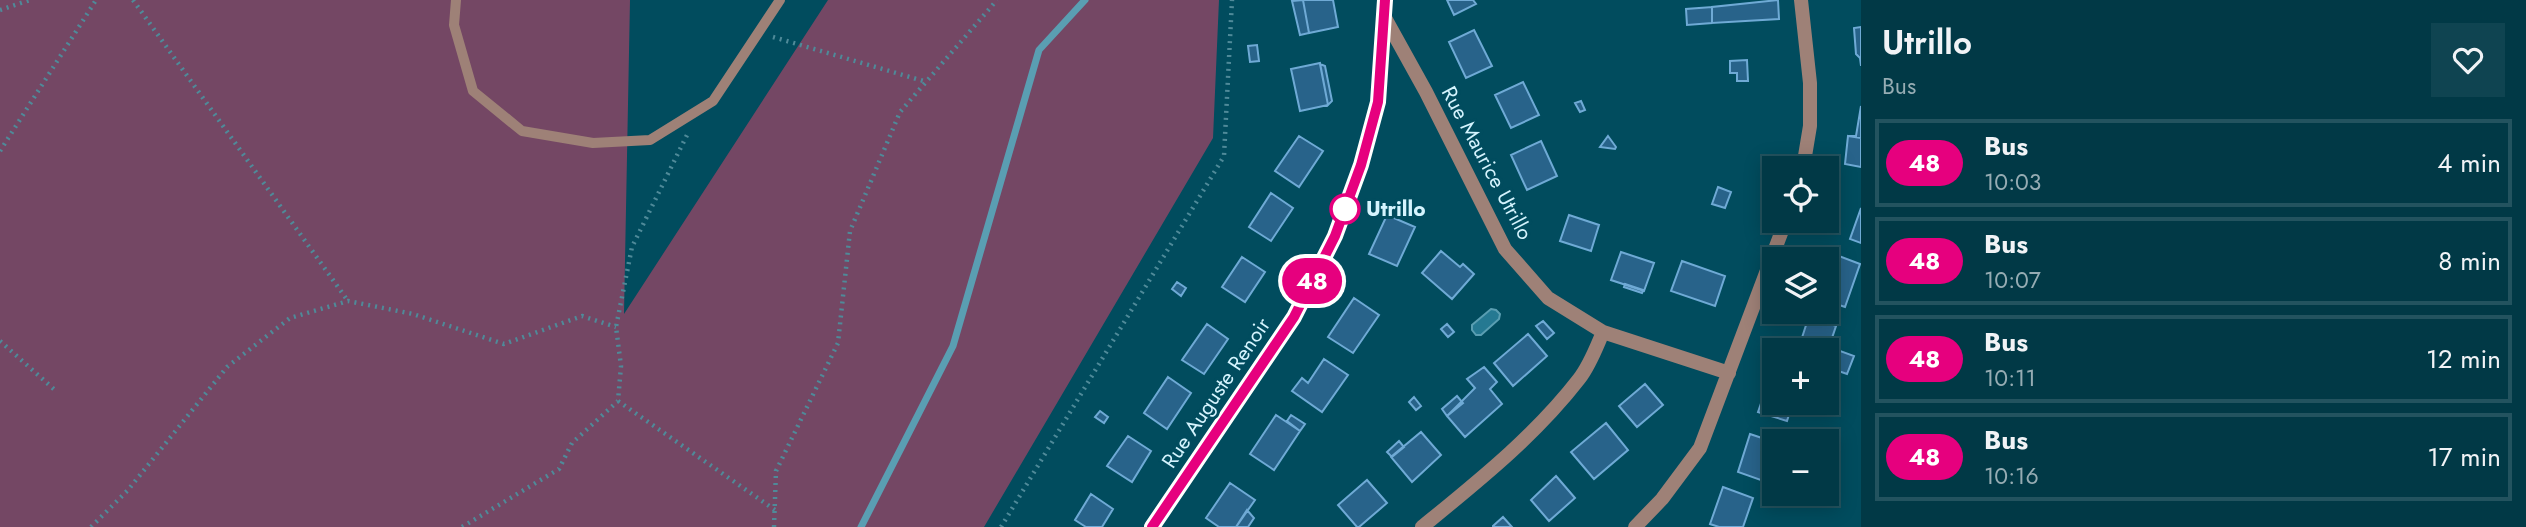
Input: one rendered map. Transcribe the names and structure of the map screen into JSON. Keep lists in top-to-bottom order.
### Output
{
  "streets": {
    "street": ["Rue Maurice Utrillo", "Rue Auguste Renoir"]
  },
  "crossings": [
    ["Rue Maurice Utrillo", "Rue Auguste Renoir"]
  ],
  "places": ["Utrillo"],
  "lines": ["bus line 48"],
  "page": {
    "on_map": "48",
    "heading": ["Utrillo", "Bus"],
    "list": [
      {
        "mark": "48",
        "name": "Bus",
        "note": "10:03",
        "value": "4 min"
      },
      {
        "mark": "48",
        "name": "Bus",
        "note": "10:07",
        "value": "8 min"
      },
      {
        "mark": "48",
        "name": "Bus",
        "note": "10:11",
        "value": "12 min"
      },
      {
        "mark": "48",
        "name": "Bus",
        "note": "10:16",
        "value": "17 min"
      }
    ],
    "map_buttons": ["+", "−"]
  }
}
